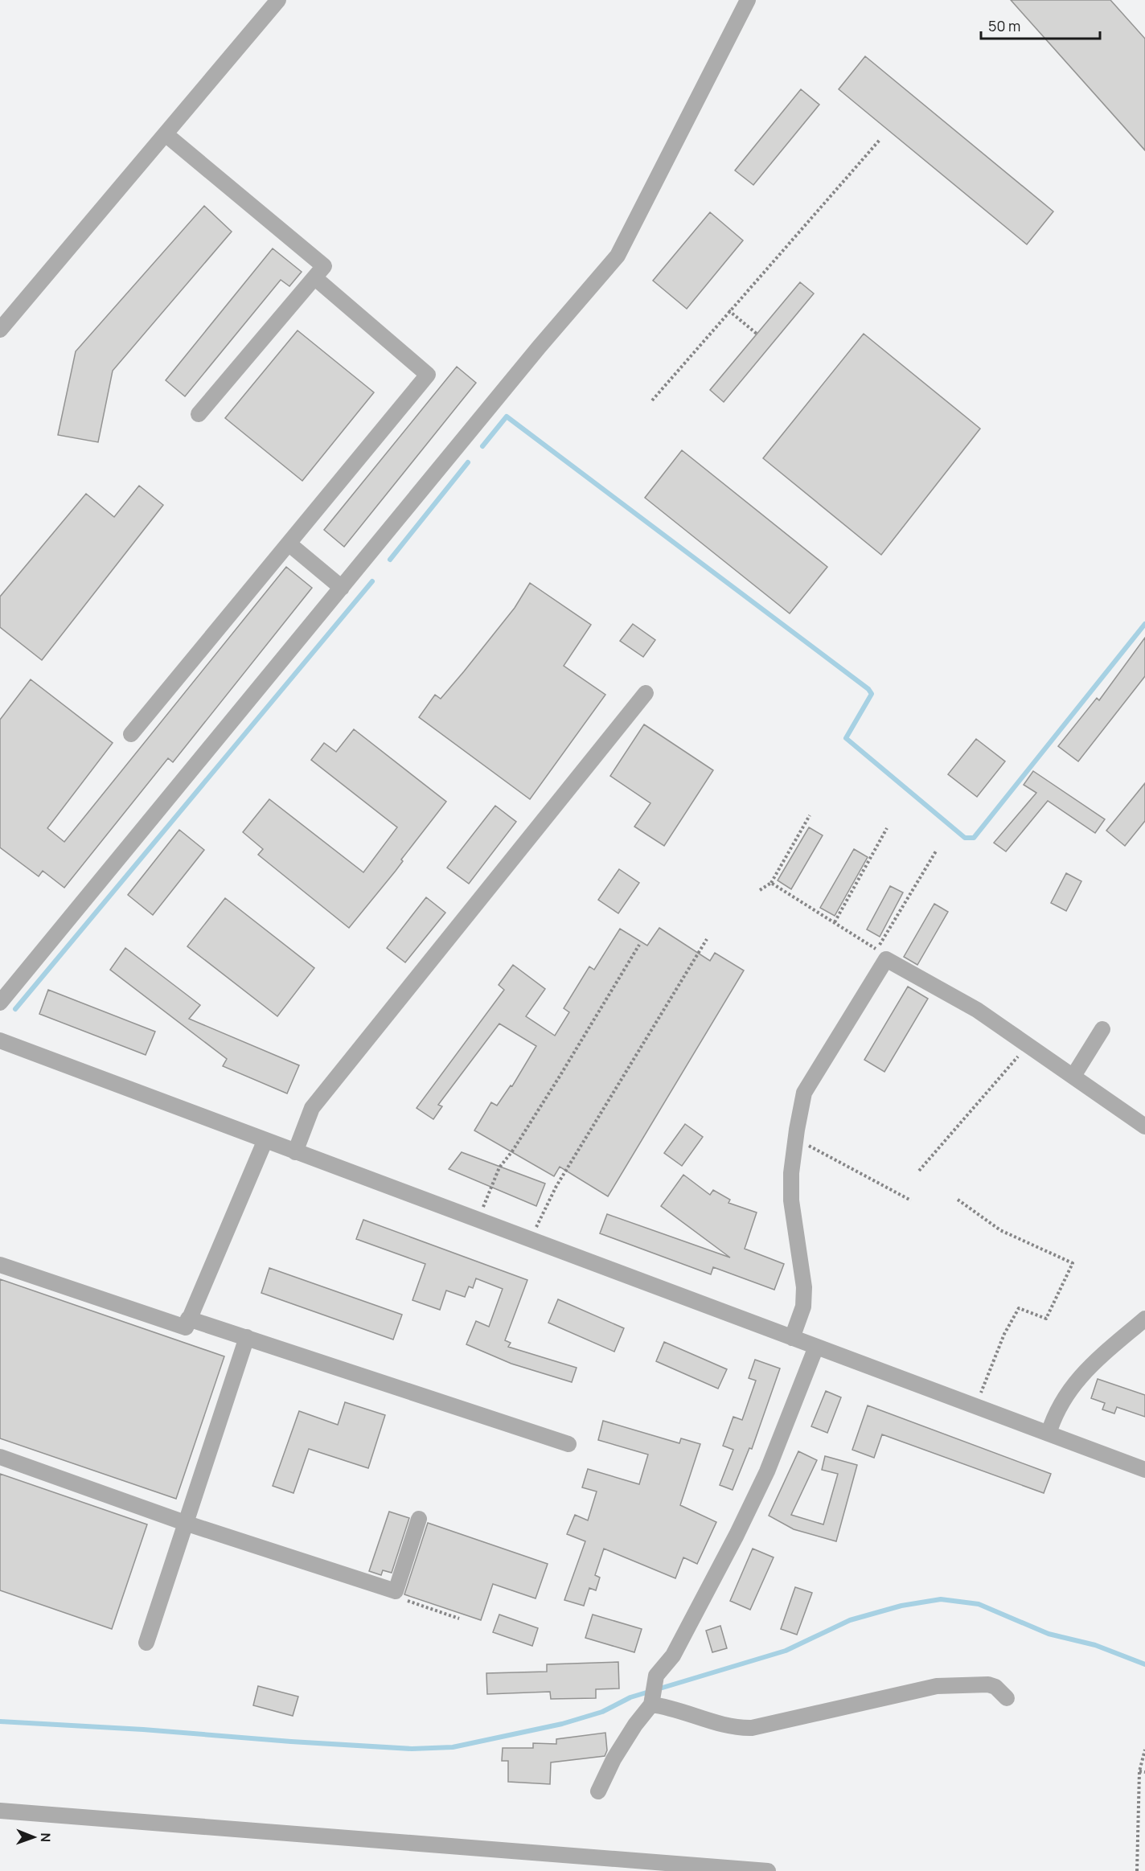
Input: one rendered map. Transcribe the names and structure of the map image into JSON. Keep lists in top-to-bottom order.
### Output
{
  "scale_bar": "50 m",
  "north": "right"
}
